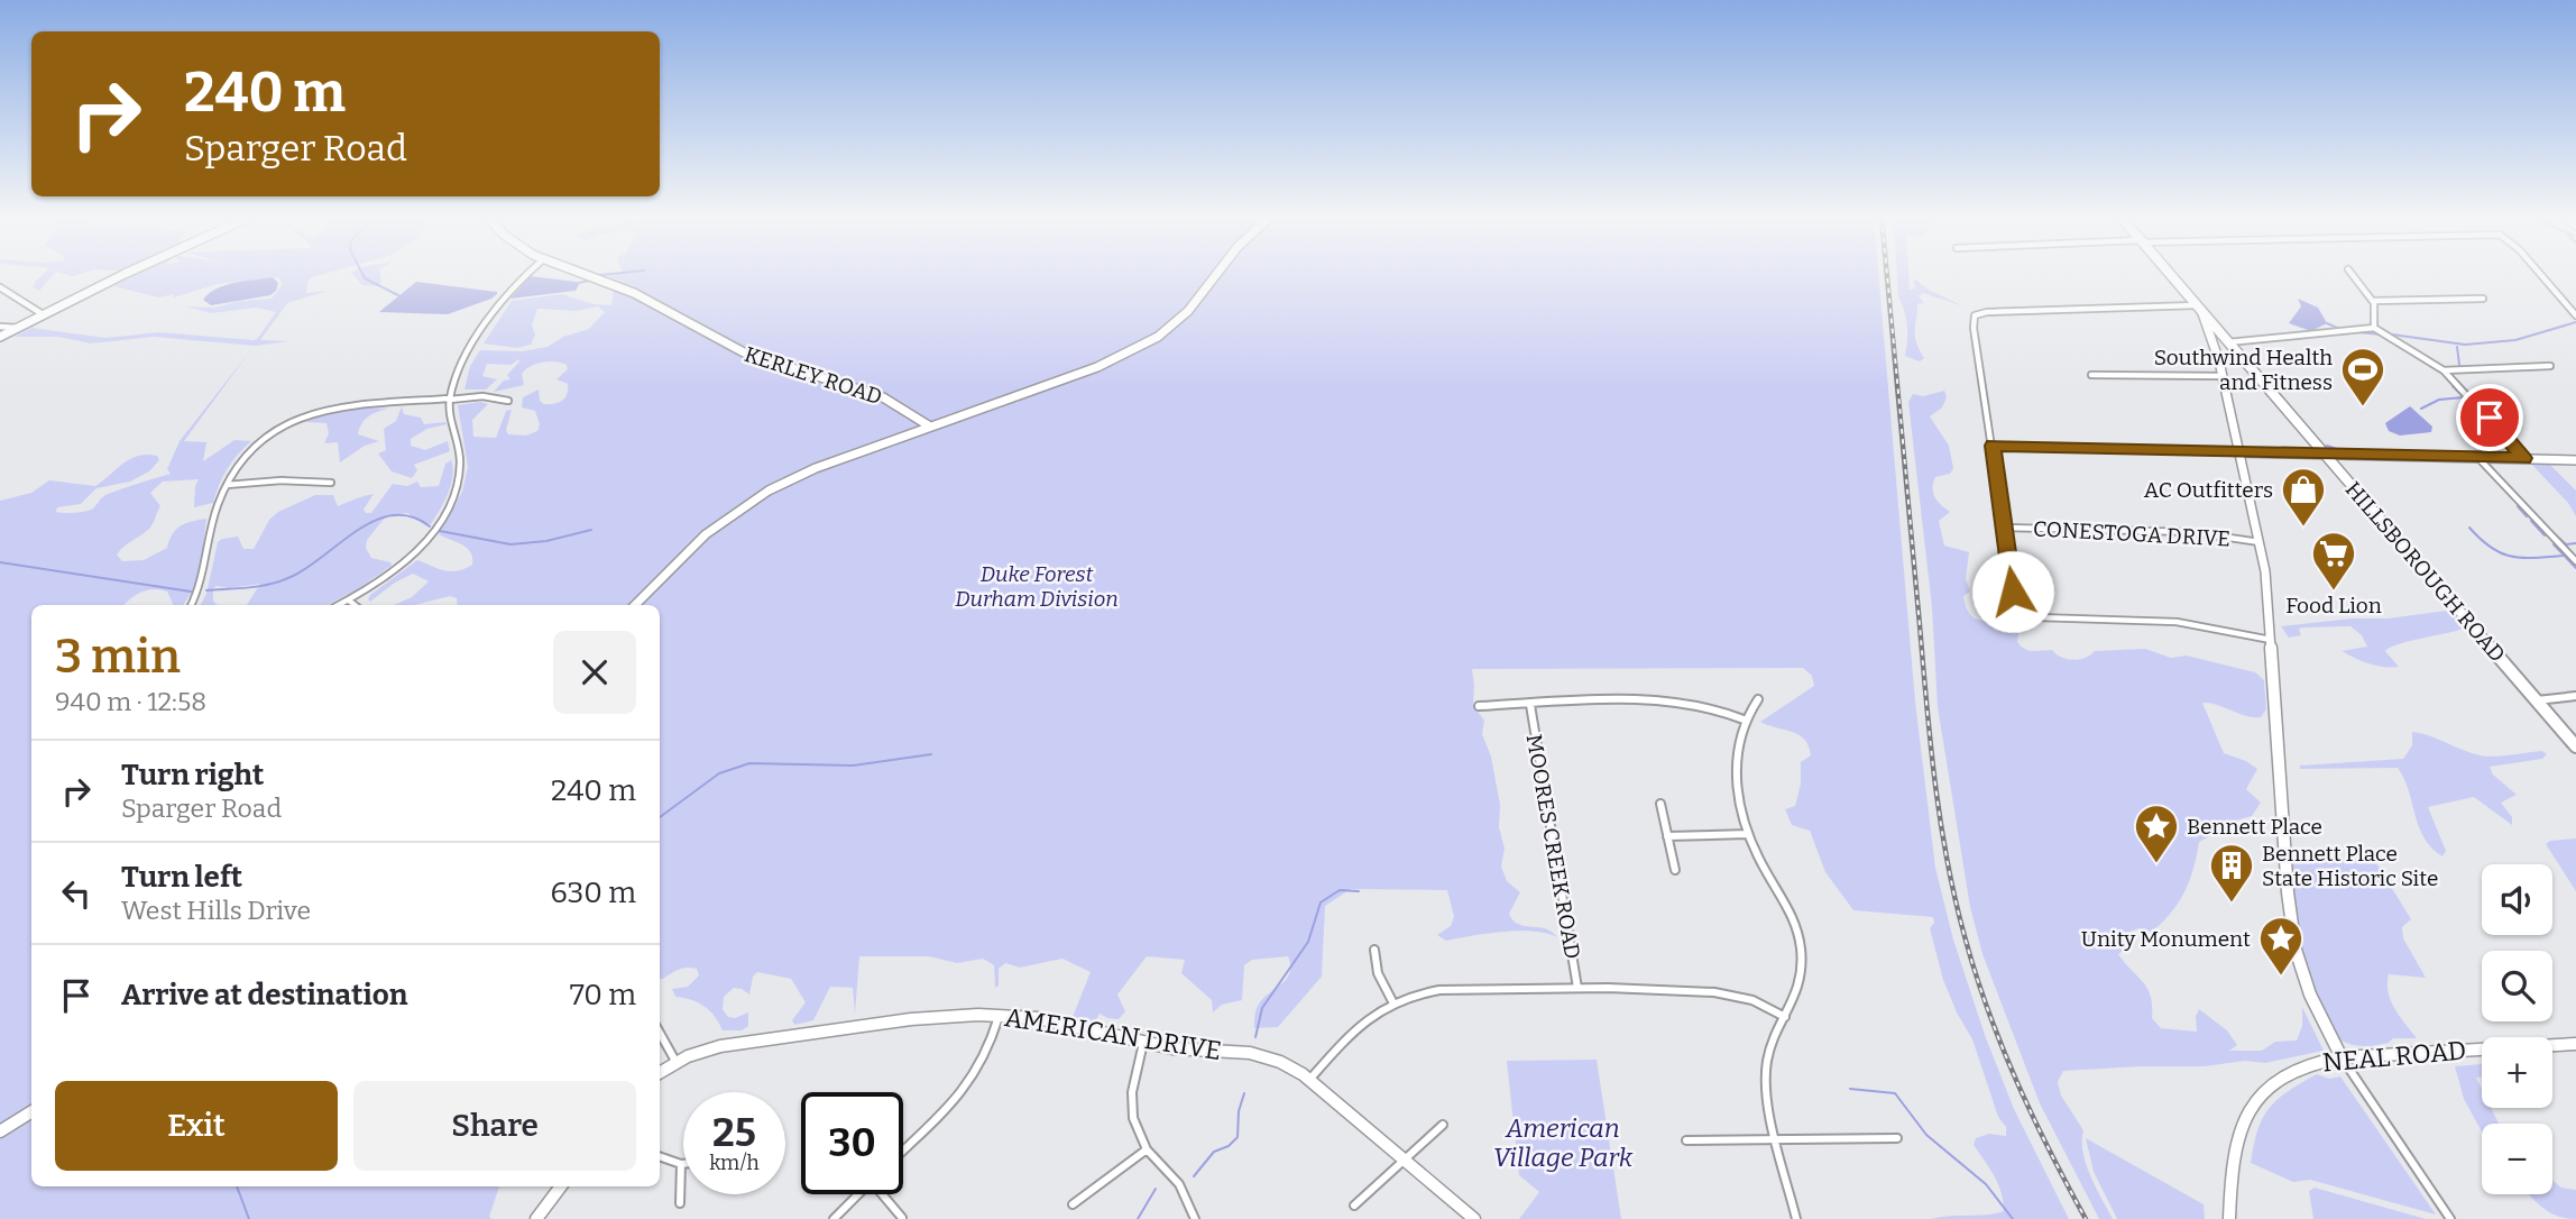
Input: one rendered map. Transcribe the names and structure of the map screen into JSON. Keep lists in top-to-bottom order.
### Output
{
  "streets": {
    "main road": ["HILLSBOROUGH ROAD"],
    "street": [
      "KERLEY ROAD",
      "CONESTOGA DRIVE",
      "MOORES CREEK ROAD",
      "AMERICAN DRIVE",
      "NEAL ROAD"
    ]
  },
  "parks": ["Duke Forest Durham Division", "American Village Park"],
  "places": {
    "sports": ["Southwind Health and Fitness"],
    "shop": ["AC Outfitters"],
    "supermarket": ["Food Lion"],
    "place": ["Bennett Place", "Unity Monument"],
    "building": ["Bennett Place State Historic Site"]
  },
  "page": {
    "turn": ["240 m", "Sparger Road"],
    "heading": ["3 min", "940 m · 12:58"],
    "list": [
      {
        "name": "Turn right",
        "note": "Sparger Road",
        "value": "240 m"
      },
      {
        "name": "Turn left",
        "note": "West Hills Drive",
        "value": "630 m"
      },
      {
        "name": "Arrive at destination",
        "value": "70 m"
      }
    ],
    "map_buttons": ["+", "−"],
    "buttons": ["Exit", "Share"],
    "speed": "25 km/h",
    "limit": "30"
  }
}
